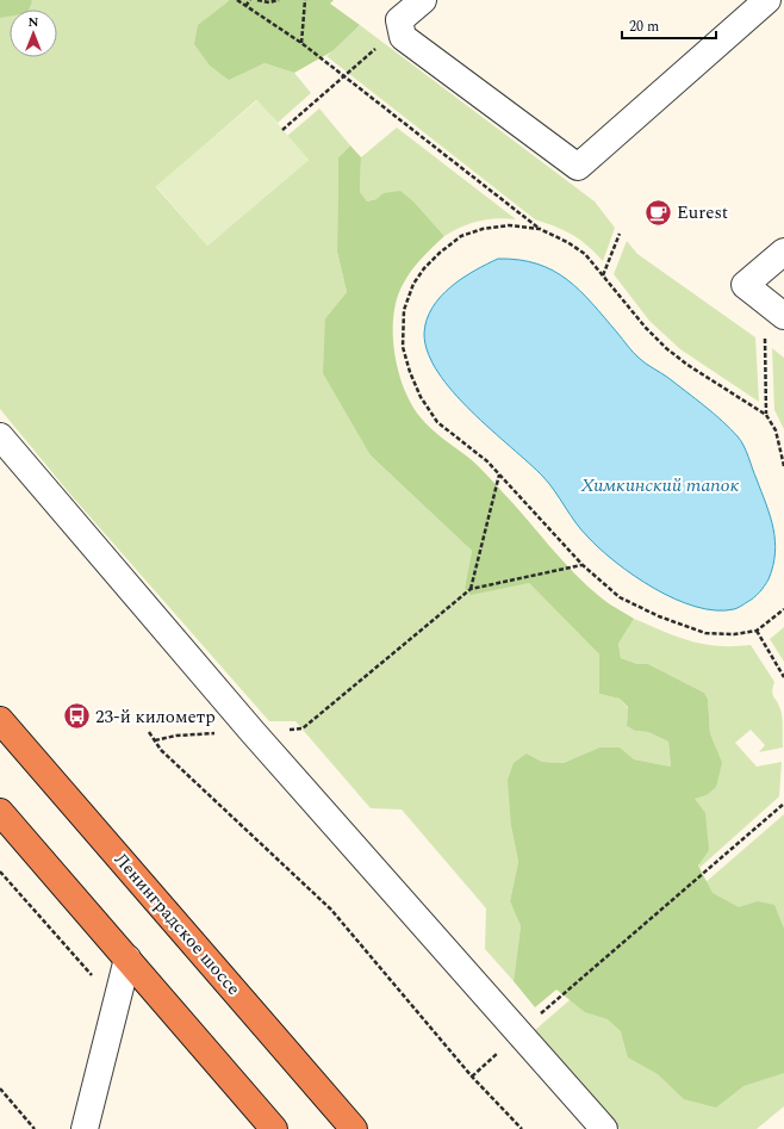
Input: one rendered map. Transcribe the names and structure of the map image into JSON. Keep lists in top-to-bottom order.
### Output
{
  "streets": {
    "highway": ["Ленинградское шоссе"]
  },
  "water": ["Химкинский тапок"],
  "places": {
    "cafe": ["Eurest"],
    "bus stop": ["23-й километр"]
  },
  "scale_bar": "20 m",
  "north": "top"
}
